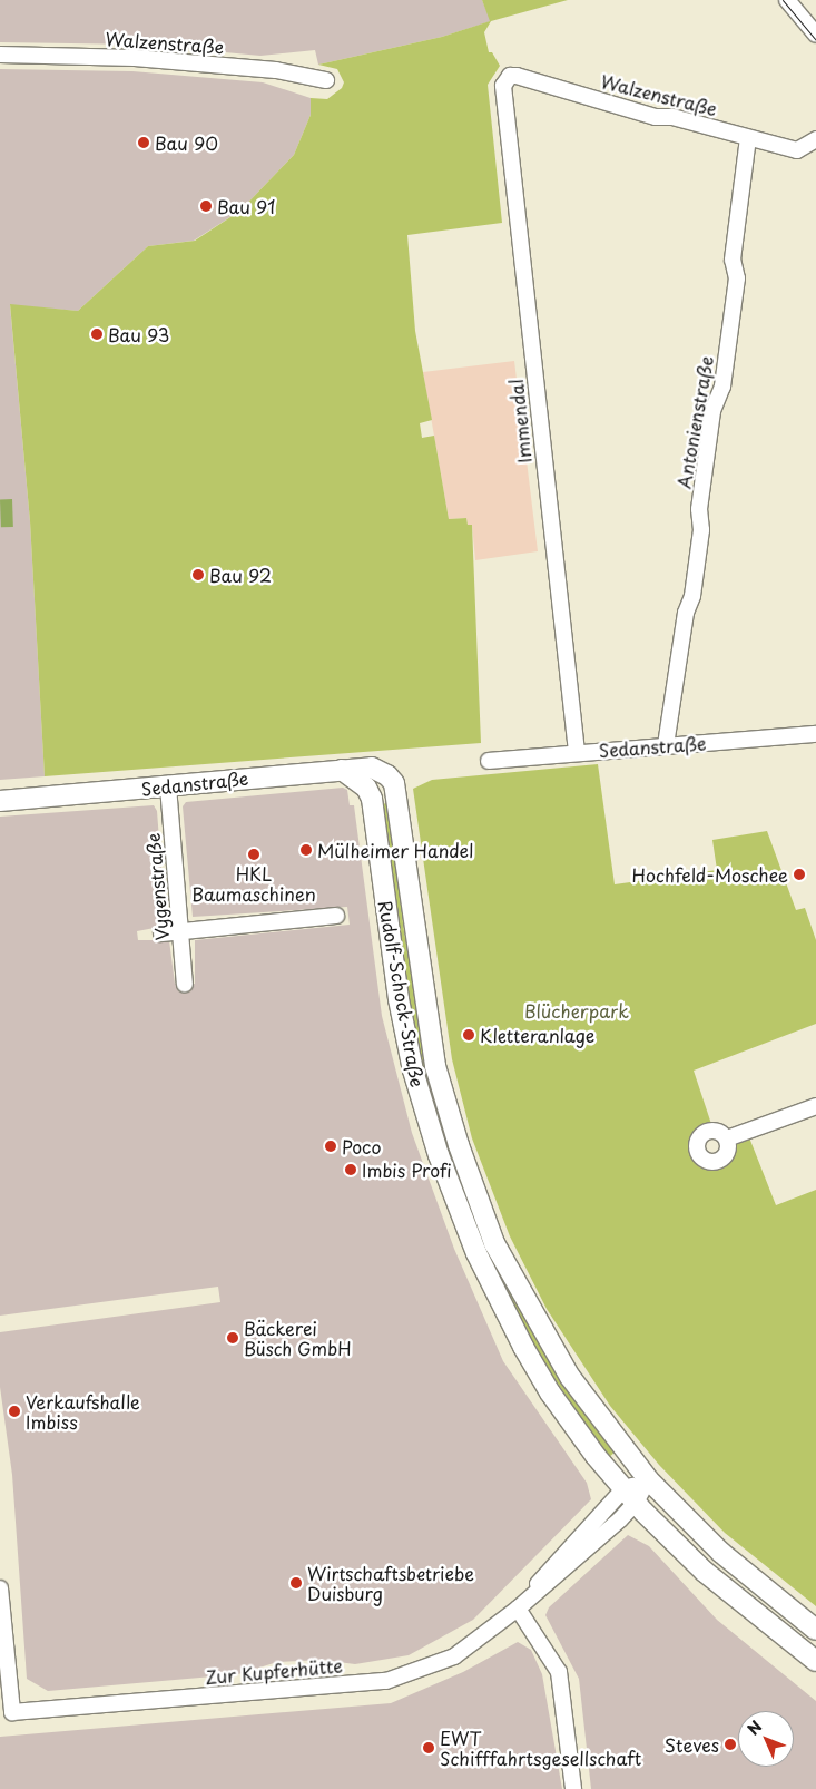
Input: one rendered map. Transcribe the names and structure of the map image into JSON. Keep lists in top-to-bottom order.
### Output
{
  "streets": {
    "main road": ["Sedanstraße", "Rudolf-Schock-Straße"],
    "street": [
      "Walzenstraße",
      "Immendal",
      "Antonienstraße",
      "Vygenstraße",
      "Zur Kupferhütte"
    ]
  },
  "crossings": [
    ["Walzenstraße", "Immendal"],
    ["Walzenstraße", "Antonienstraße"],
    ["Immendal", "Sedanstraße"],
    ["Antonienstraße", "Sedanstraße"],
    ["Sedanstraße", "Vygenstraße"],
    ["Sedanstraße", "Rudolf-Schock-Straße"],
    ["Rudolf-Schock-Straße", "Zur Kupferhütte"]
  ],
  "parks": ["Blücherpark"],
  "places": [
    "Bau 90",
    "Bau 91",
    "Bau 93",
    "Bau 92",
    "Mülheimer Handel",
    "HKL Baumaschinen",
    "Hochfeld-Moschee",
    "Kletteranlage",
    "Poco",
    "Imbis Profi",
    "Bäckerei Büsch GmbH",
    "Verkaufshalle Imbiss",
    "Wirtschaftsbetriebe Duisburg",
    "Steves",
    "EWT Schifffahrtsgesellschaft"
  ],
  "north": "top left"
}
